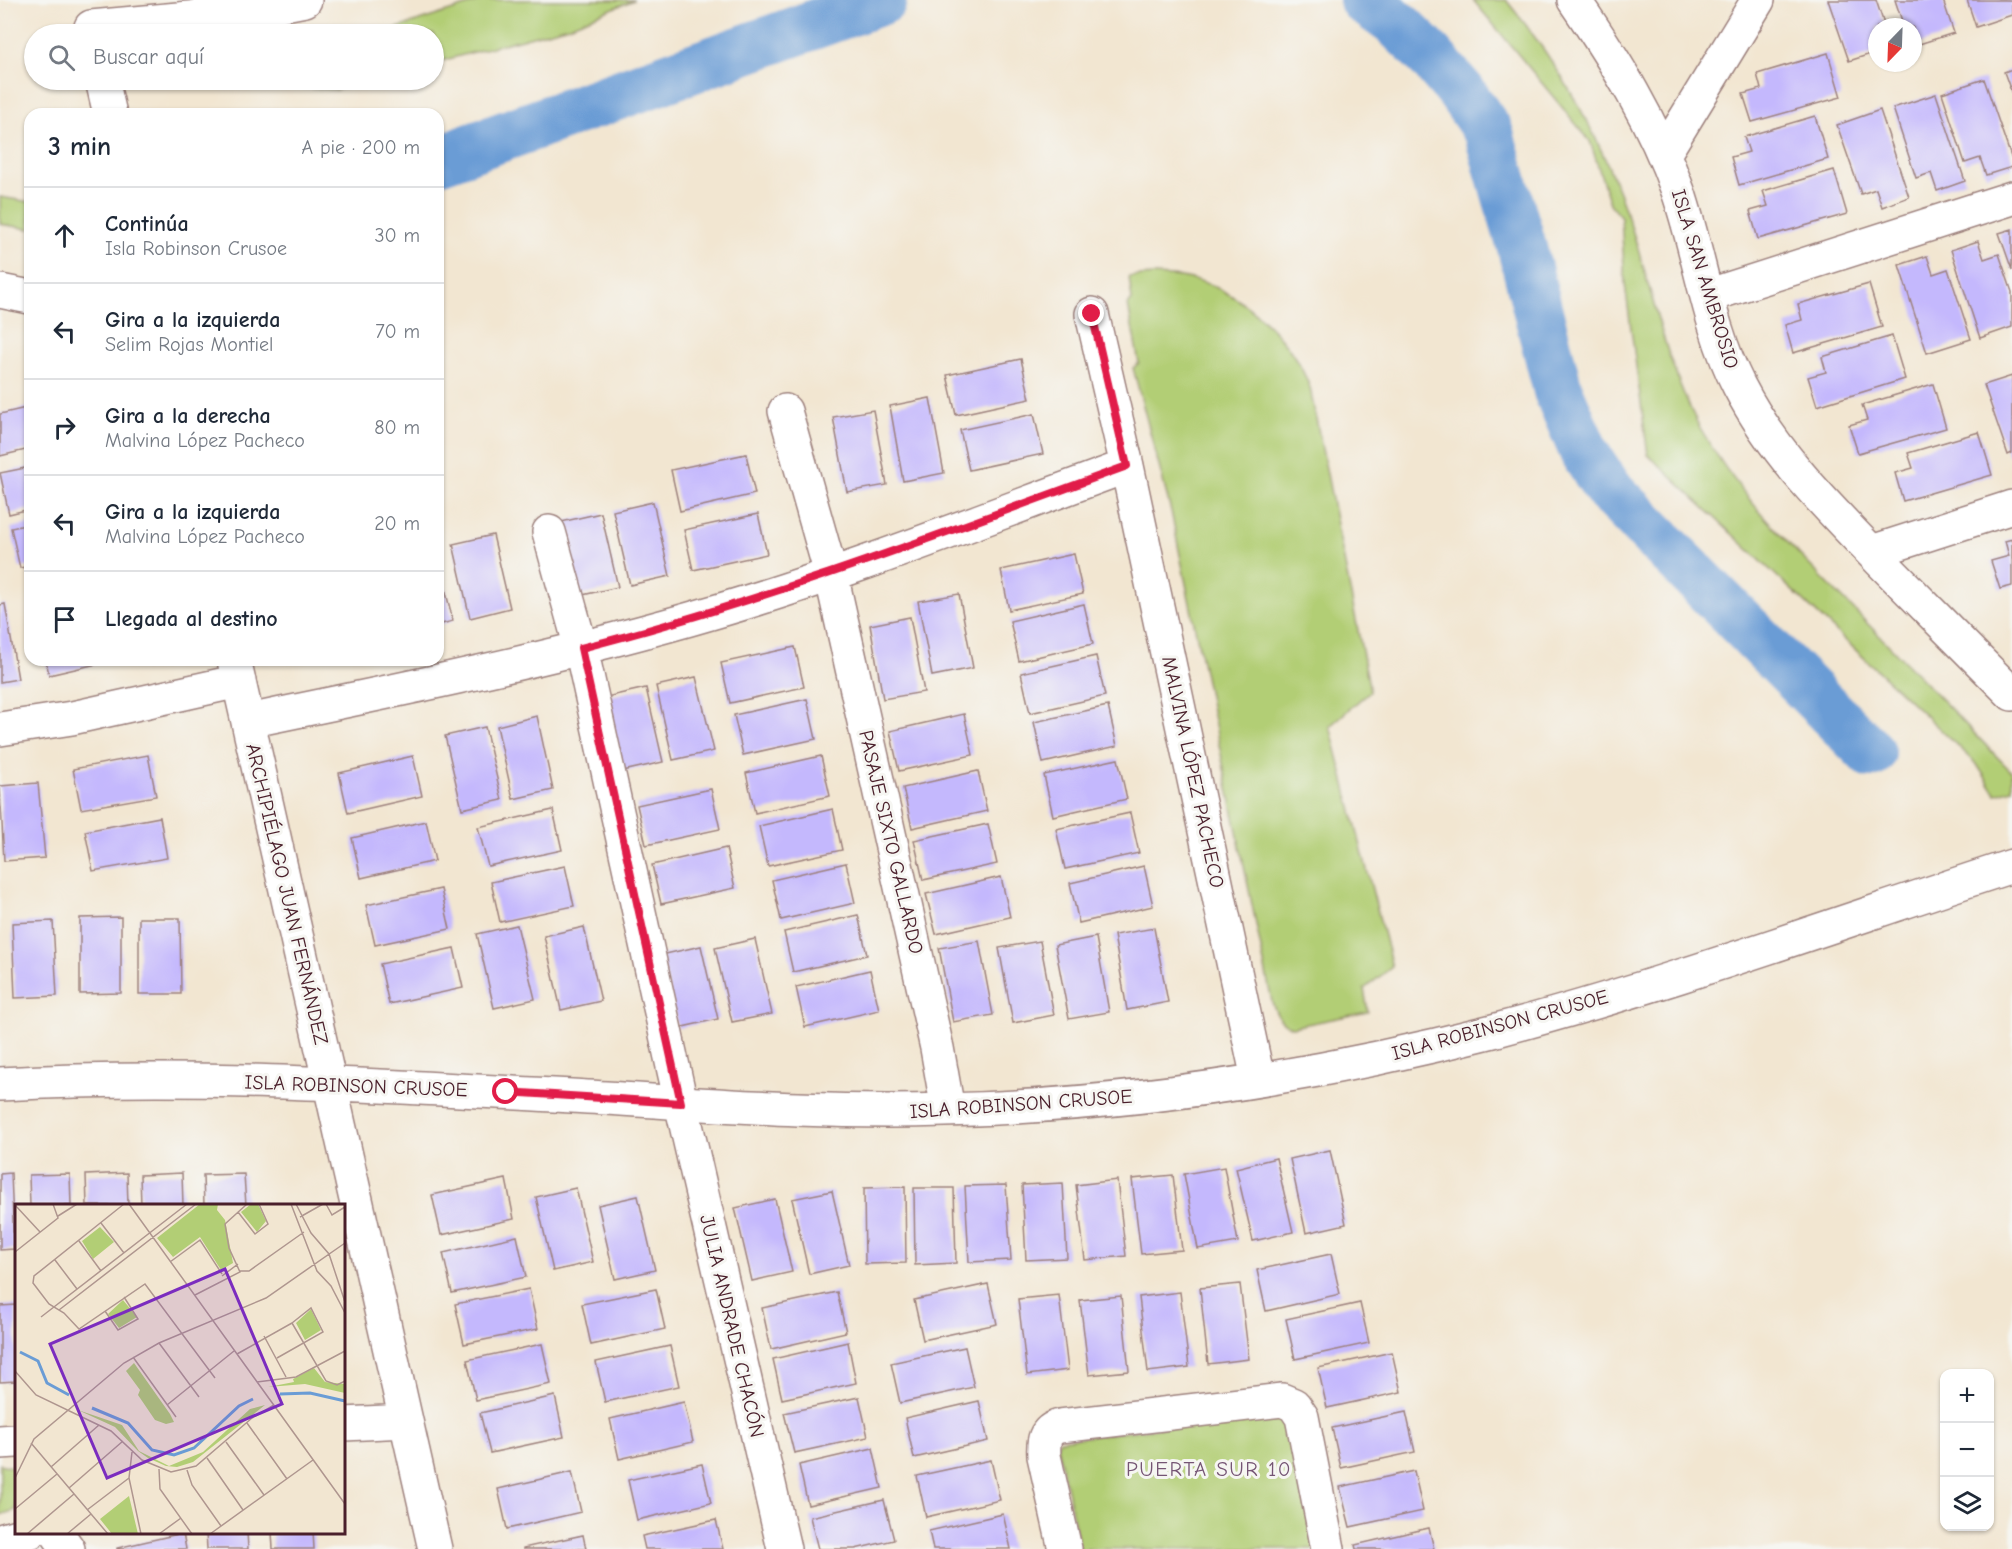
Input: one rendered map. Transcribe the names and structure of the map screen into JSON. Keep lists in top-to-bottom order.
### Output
{
  "streets": {
    "street": [
      "ISLA SAN AMBROSIO",
      "MALVINA LÓPEZ PACHECO",
      "PASAJE SIXTO GALLARDO",
      "ARCHIPIÉLAGO JUAN FERNÁNDEZ",
      "ISLA ROBINSON CRUSOE",
      "JULIA ANDRADE CHACÓN"
    ]
  },
  "crossings": [
    ["MALVINA LÓPEZ PACHECO", "ISLA ROBINSON CRUSOE"],
    ["PASAJE SIXTO GALLARDO", "ISLA ROBINSON CRUSOE"],
    ["ARCHIPIÉLAGO JUAN FERNÁNDEZ", "ISLA ROBINSON CRUSOE"],
    ["ISLA ROBINSON CRUSOE", "JULIA ANDRADE CHACÓN"]
  ],
  "districts": ["PUERTA SUR 10"],
  "north": "bottom left",
  "page": {
    "search": "Buscar aquí",
    "heading": ["3 min", "A pie · 200 m"],
    "list": [
      ["Continúa", "Isla Robinson Crusoe", "30 m"],
      ["Gira a la izquierda", "Selim Rojas Montiel", "70 m"],
      ["Gira a la derecha", "Malvina López Pacheco", "80 m"],
      ["Gira a la izquierda", "Malvina López Pacheco", "20 m"],
      "Llegada al destino"
    ],
    "map_buttons": ["+", "−"]
  }
}
